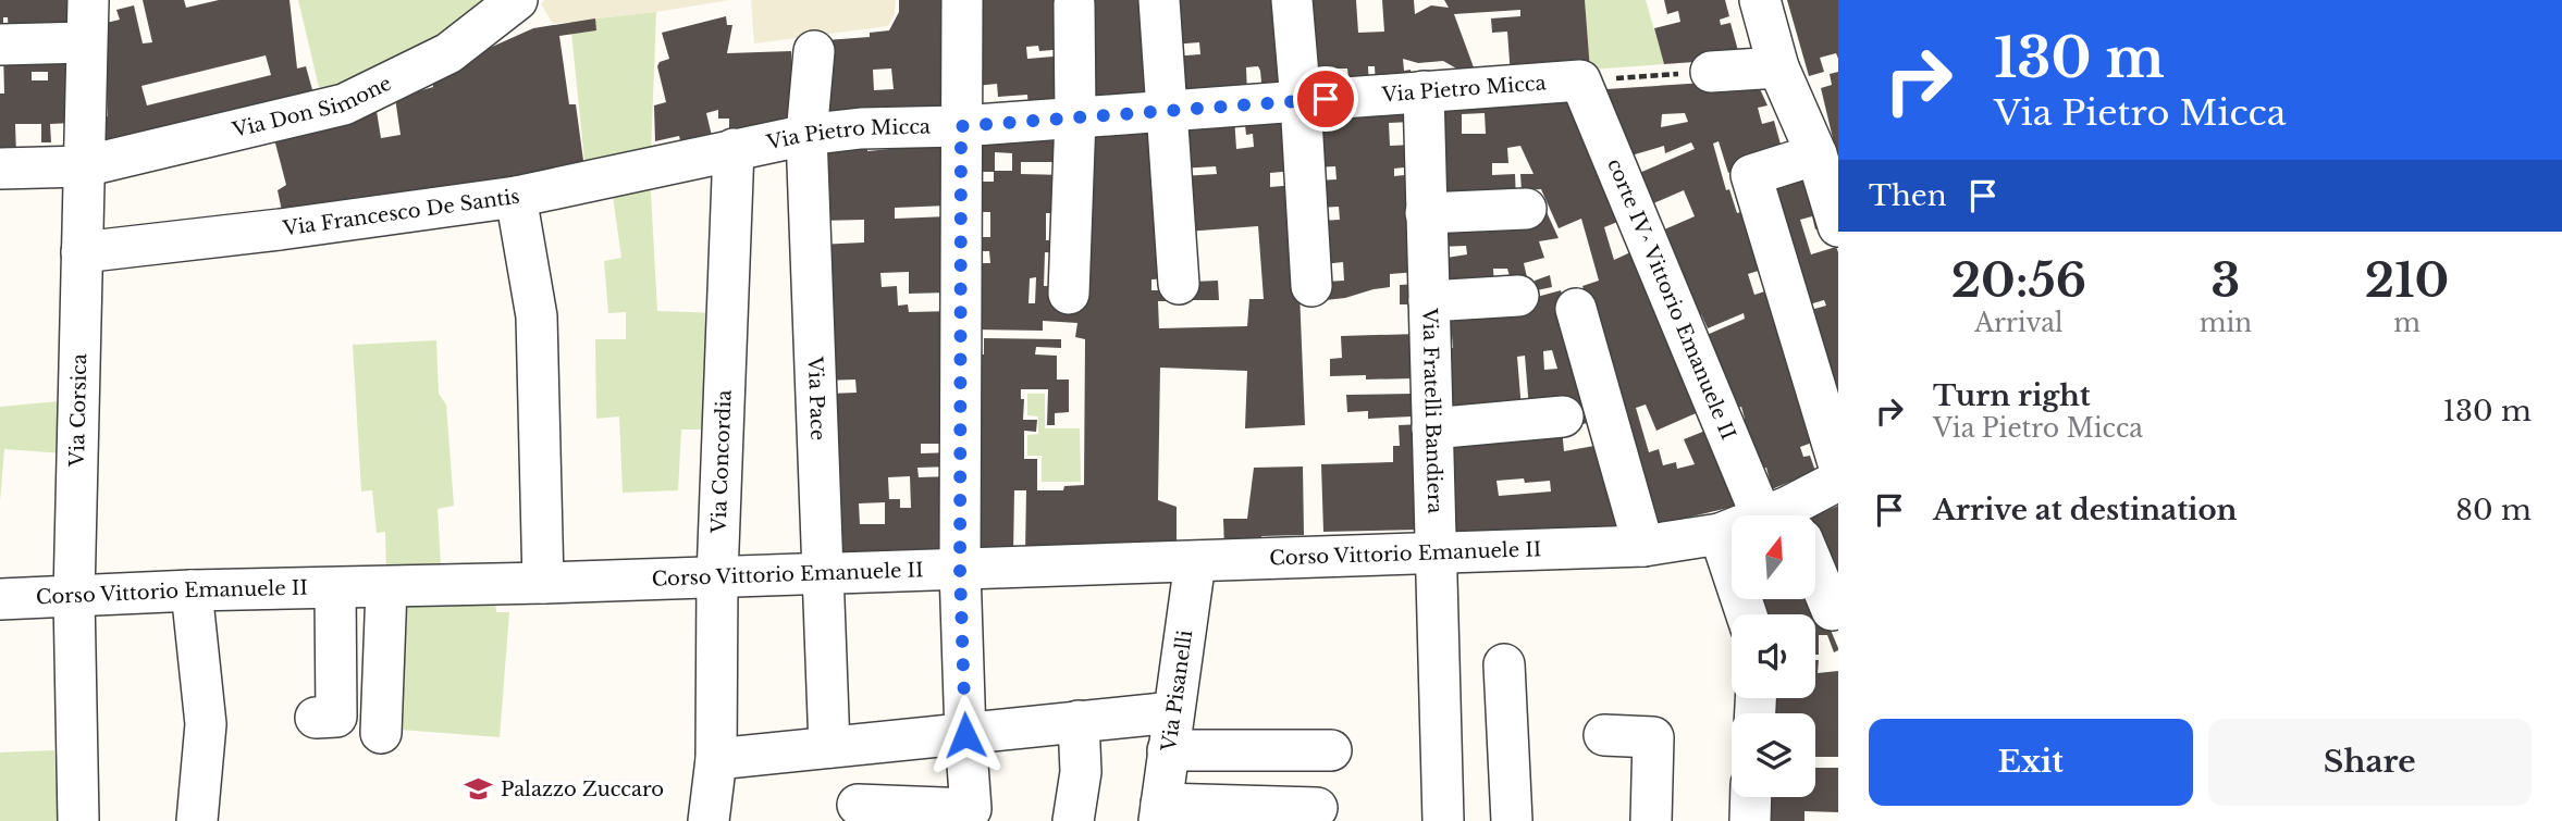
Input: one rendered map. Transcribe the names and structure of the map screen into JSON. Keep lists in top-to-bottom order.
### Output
{
  "streets": {
    "street": [
      "Via Pietro Micca",
      "Via Don Simone",
      "Via Francesco De Santis",
      "corte IV^ Vittorio Emanuele II",
      "Via Pace",
      "Via Corsica",
      "Via Fratelli Bandiera",
      "Via Concordia",
      "Corso Vittorio Emanuele II",
      "Via Pisanelli"
    ]
  },
  "crossings": [
    ["Via Pietro Micca", "Via Francesco De Santis"],
    ["Via Pietro Micca", "corte IV^ Vittorio Emanuele II"],
    ["Via Pietro Micca", "Via Pace"],
    ["Via Pietro Micca", "Via Fratelli Bandiera"],
    ["Via Pietro Micca", "Via Concordia"],
    ["Via Don Simone", "Via Corsica"],
    ["Via Francesco De Santis", "Via Corsica"],
    ["Via Francesco De Santis", "Corso Vittorio Emanuele II"],
    ["Via Pace", "Corso Vittorio Emanuele II"],
    ["Via Corsica", "Corso Vittorio Emanuele II"],
    ["Via Fratelli Bandiera", "Corso Vittorio Emanuele II"],
    ["Via Concordia", "Corso Vittorio Emanuele II"],
    ["Corso Vittorio Emanuele II", "Via Pisanelli"]
  ],
  "places": {
    "school or university": ["Palazzo Zuccaro"]
  },
  "north": "top",
  "page": {
    "turn": ["130 m", "Via Pietro Micca"],
    "then": "Then",
    "eta": [
      "20:56",
      "Arrival",
      "3",
      "min",
      "210",
      "m"
    ],
    "list": [
      {
        "name": "Turn right",
        "note": "Via Pietro Micca",
        "value": "130 m"
      },
      {
        "name": "Arrive at destination",
        "value": "80 m"
      }
    ],
    "buttons": ["Exit", "Share"]
  }
}
